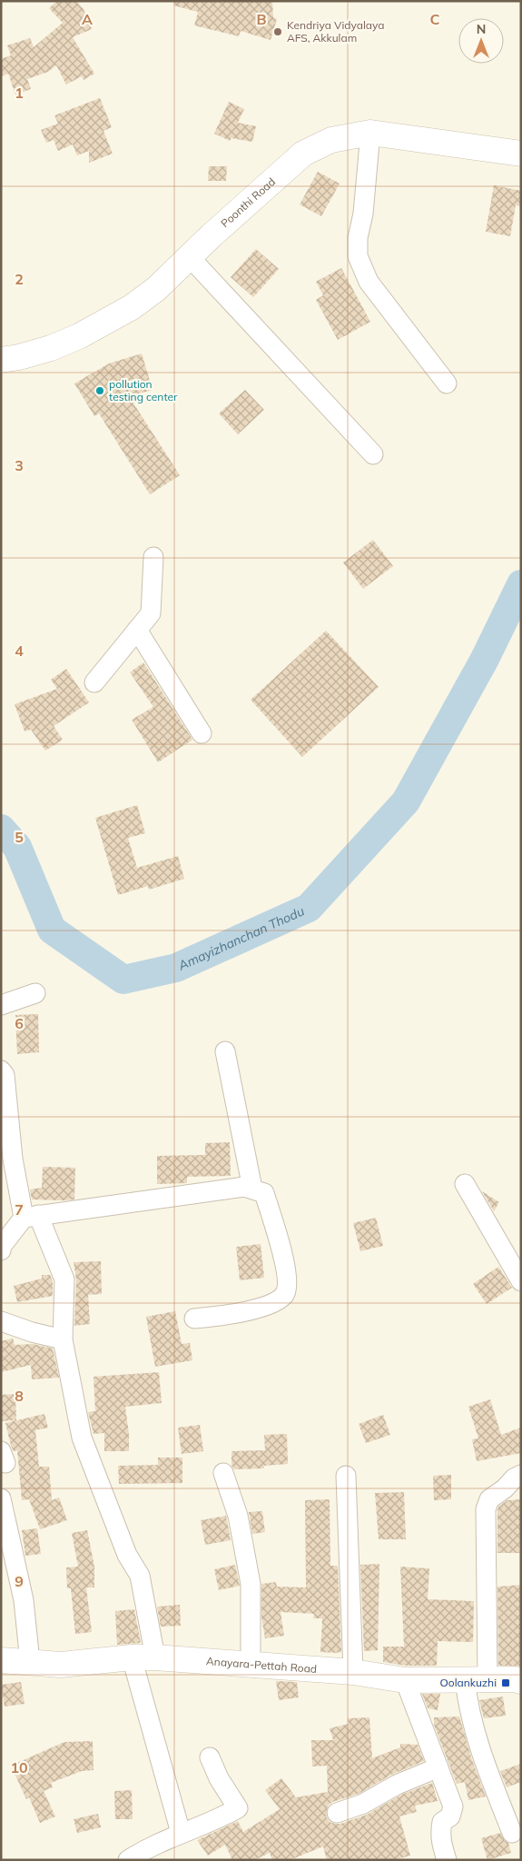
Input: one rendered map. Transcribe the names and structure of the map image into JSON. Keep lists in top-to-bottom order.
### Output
{
  "streets": {
    "main road": ["Poonthi Road", "Anayara-Pettah Road"]
  },
  "water": ["Amayizhanchan Thodu"],
  "places": {
    "other": ["Kendriya Vidyalaya AFS, Akkulam", "pollution testing center"],
    "transit": ["Oolankuzhi"]
  },
  "north": "top",
  "grid": {
    "columns": ["A", "B", "C"],
    "rows": [
      "1",
      "2",
      "3",
      "4",
      "5",
      "6",
      "7",
      "8",
      "9",
      "10"
    ]
  }
}
